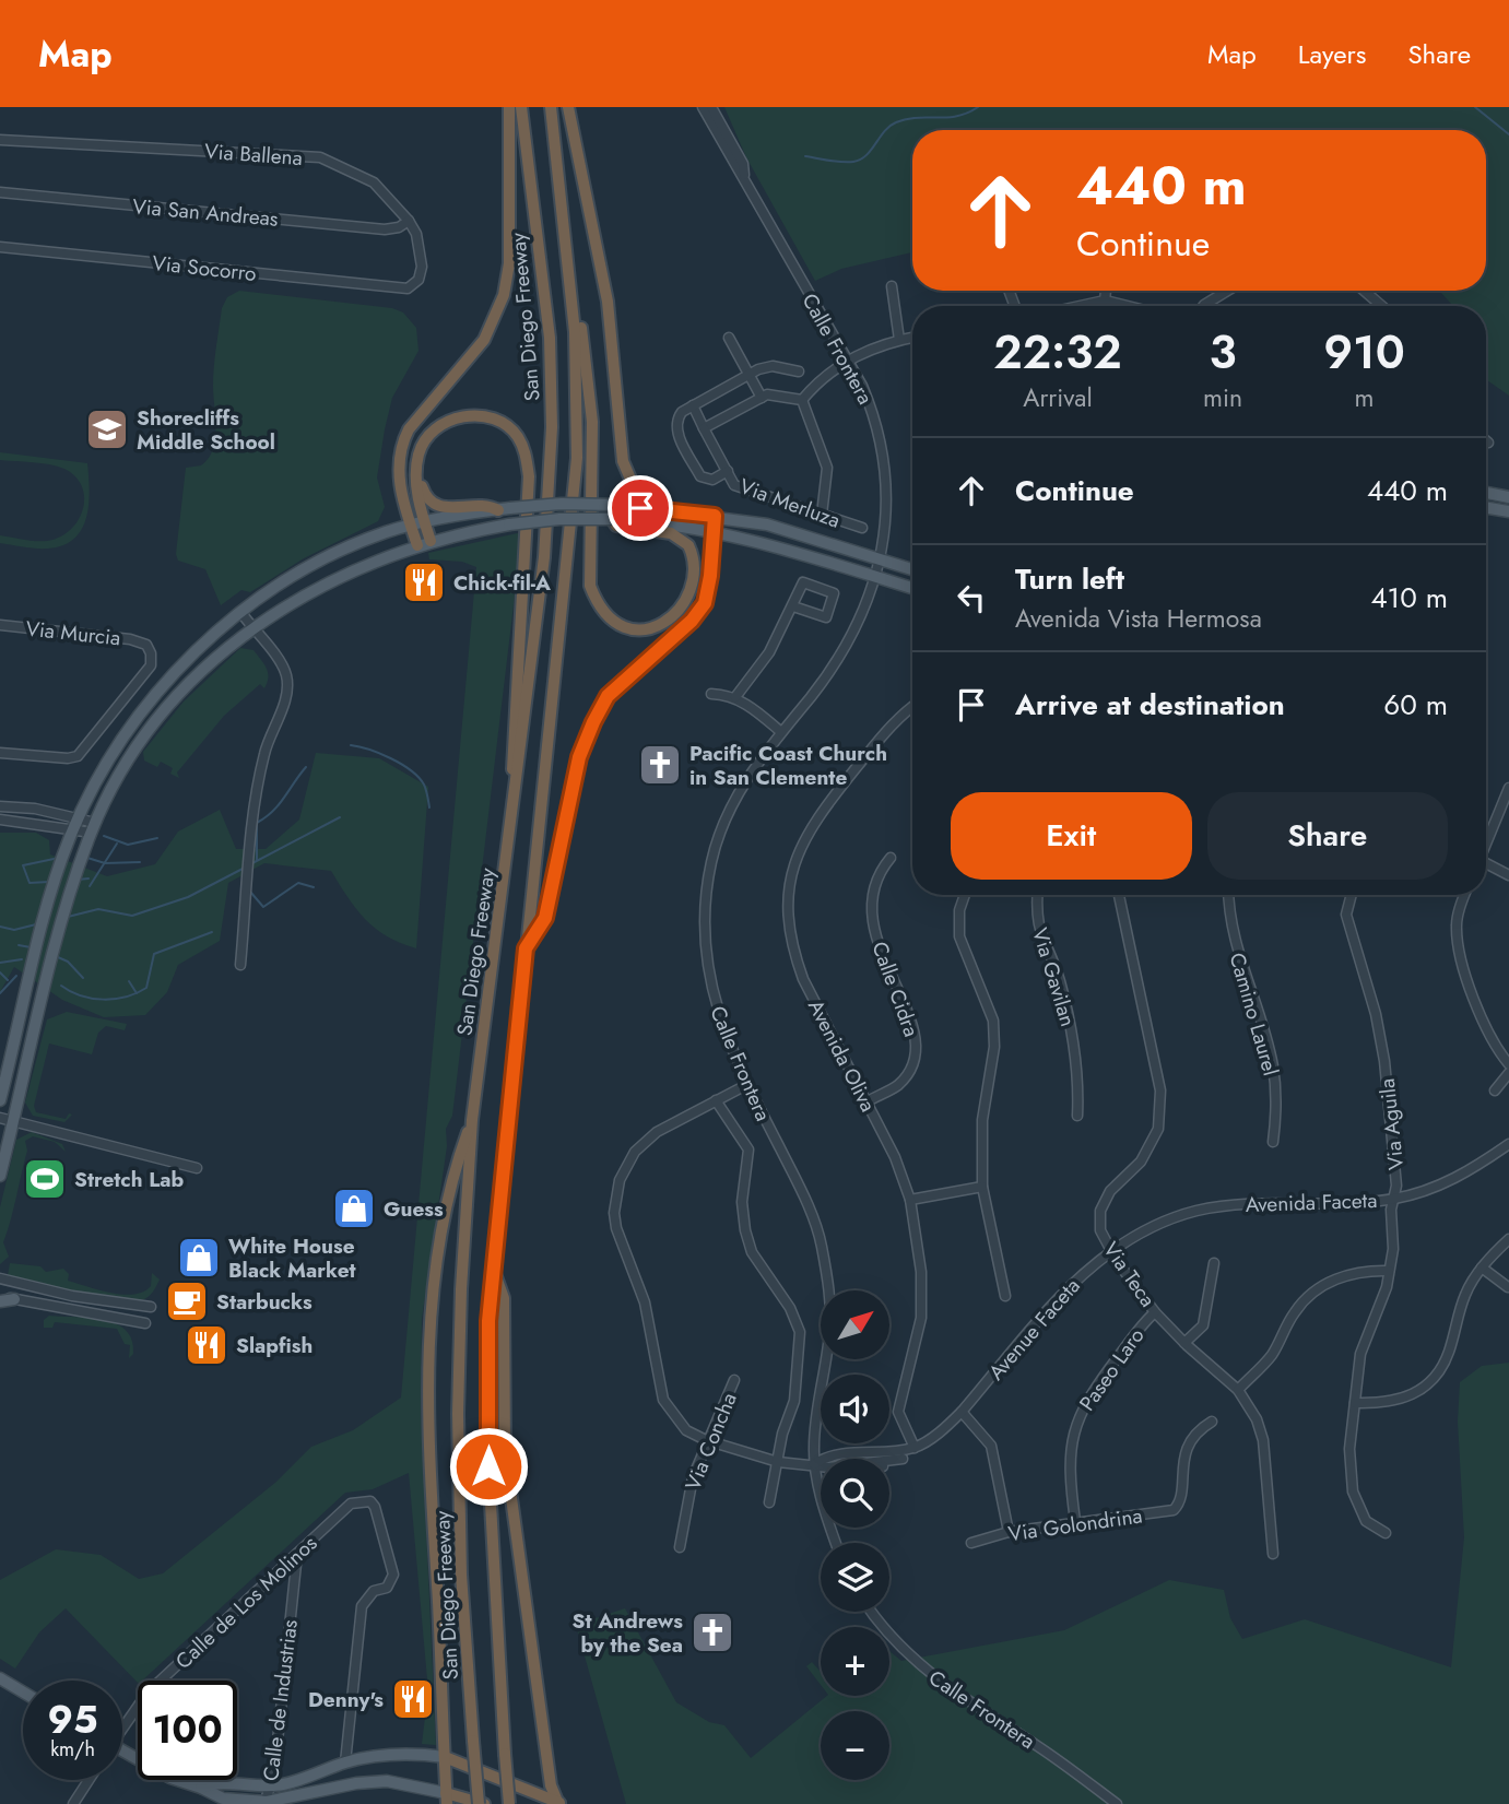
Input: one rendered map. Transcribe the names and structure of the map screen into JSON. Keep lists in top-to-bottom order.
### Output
{
  "streets": {
    "highway": ["San Diego Freeway"],
    "street": [
      "Via Ballena",
      "Via San Andreas",
      "Via Socorro",
      "Calle Frontera",
      "Via Merluza",
      "Via Murcia",
      "Via Gavilan",
      "Calle Cidra",
      "Camino Laurel",
      "Avenida Oliva",
      "Via Aguila",
      "Avenida Faceta",
      "Via Teca",
      "Avenue Faceta",
      "Paseo Laro",
      "Via Concha",
      "Via Golondrina",
      "Calle de Los Molinos",
      "Calle de Industrias"
    ]
  },
  "crossings": [
    ["Via Ballena", "Via San Andreas"],
    ["Via Ballena", "Via Socorro"],
    ["Calle Cidra", "Avenida Oliva"],
    ["Via Aguila", "Avenida Faceta"],
    ["Avenida Faceta", "Via Teca"],
    ["Avenida Faceta", "Avenue Faceta"],
    ["Via Teca", "Avenue Faceta"],
    ["Via Teca", "Paseo Laro"],
    ["Paseo Laro", "Via Golondrina"],
    ["Calle de Los Molinos", "Calle de Industrias"]
  ],
  "places": {
    "school or university": ["Shorecliffs Middle School"],
    "restaurant": ["Chick-fil-A", "Slapfish", "Denny's"],
    "church": ["Pacific Coast Church in San Clemente", "St Andrews by the Sea"],
    "sports": ["Stretch Lab"],
    "shop": ["Guess", "White House Black Market"],
    "cafe": ["Starbucks"]
  },
  "north": "top right",
  "page": {
    "header": "Map",
    "nav": ["Map", "Layers", "Share"],
    "turn": ["440 m", "Continue"],
    "eta": [
      "22:32",
      "Arrival",
      "3",
      "min",
      "910",
      "m"
    ],
    "list": [
      {
        "name": "Continue",
        "value": "440 m"
      },
      {
        "name": "Turn left",
        "note": "Avenida Vista Hermosa",
        "value": "410 m"
      },
      {
        "name": "Arrive at destination",
        "value": "60 m"
      }
    ],
    "buttons": ["Exit", "Share"],
    "map_buttons": ["+", "−"],
    "speed": "95 km/h",
    "limit": "100"
  }
}
